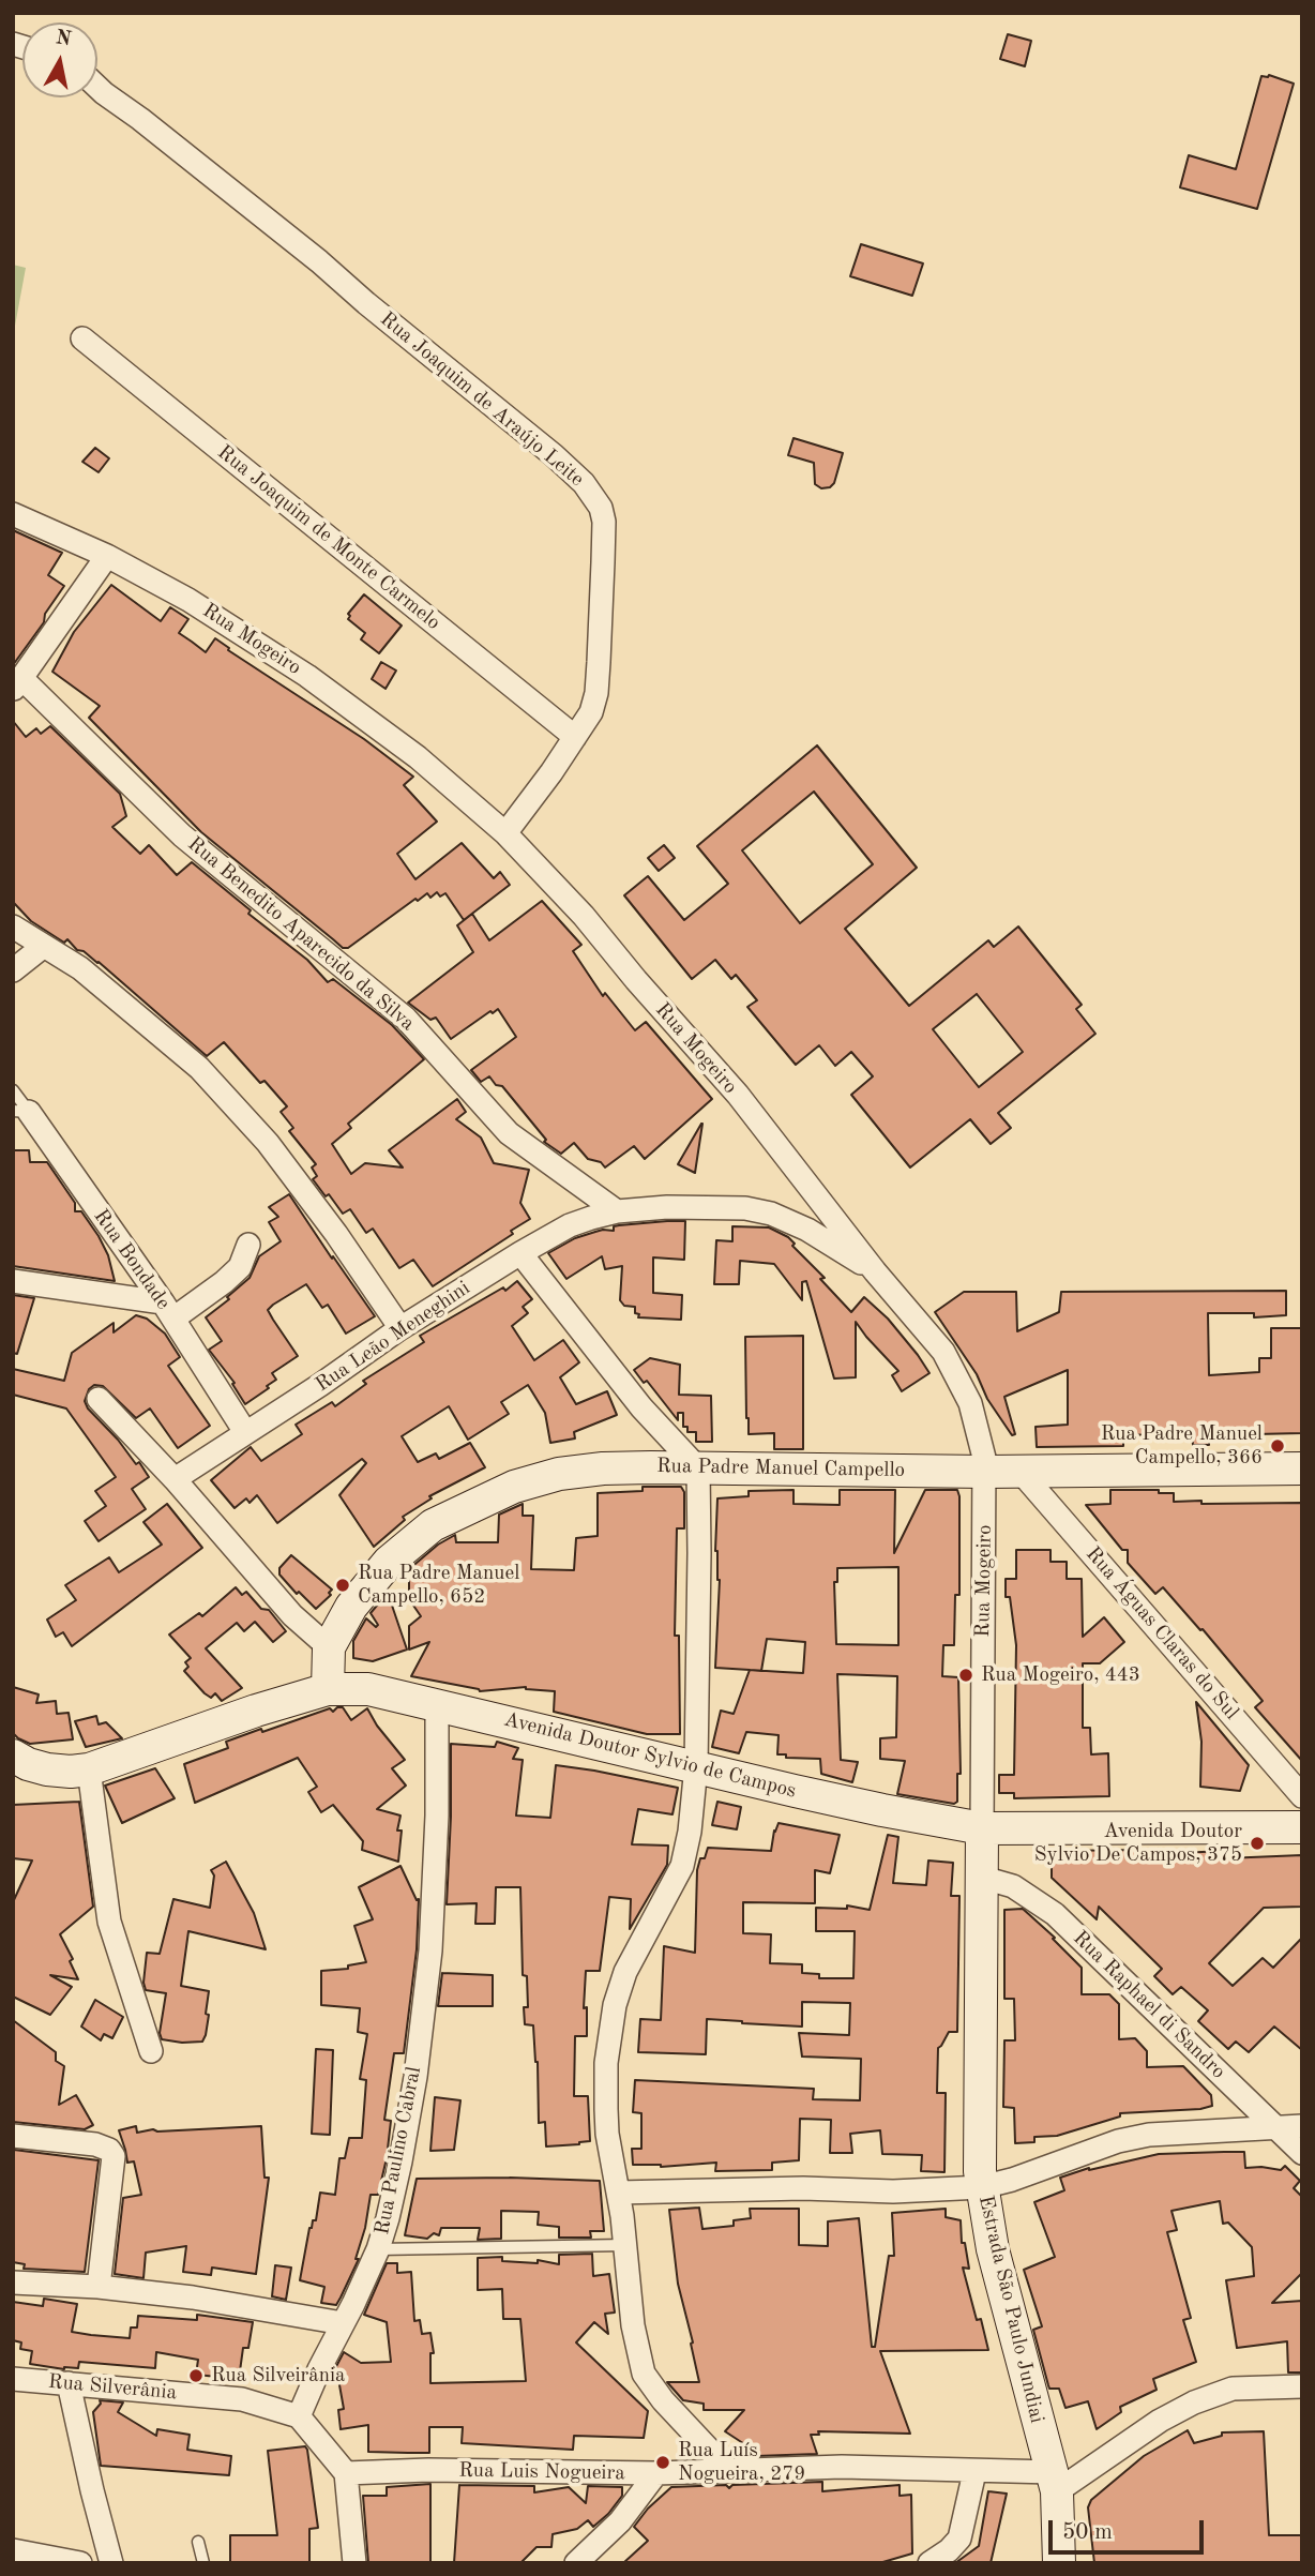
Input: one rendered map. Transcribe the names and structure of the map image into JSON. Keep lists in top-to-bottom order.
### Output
{
  "streets": {
    "main road": ["Rua Padre Manuel Campello", "Avenida Doutor Sylvio de Campos", "Estrada São Paulo Jundiai"],
    "street": [
      "Rua Joaquim de Araújo Leite",
      "Rua Joaquim de Monte Carmelo",
      "Rua Mogeiro",
      "Rua Benedito Aparecido da Silva",
      "Rua Bondade",
      "Rua Leão Meneghini",
      "Rua Águas Claras do Sul",
      "Rua Raphael di Sandro",
      "Rua Paulino Cabral",
      "Rua Silverânia",
      "Rua Luis Nogueira"
    ]
  },
  "crossings": [
    ["Rua Joaquim de Araújo Leite", "Rua Joaquim de Monte Carmelo"],
    ["Rua Joaquim de Araújo Leite", "Rua Mogeiro"],
    ["Rua Mogeiro", "Rua Leão Meneghini"],
    ["Rua Mogeiro", "Rua Padre Manuel Campello"],
    ["Rua Mogeiro", "Avenida Doutor Sylvio de Campos"],
    ["Rua Mogeiro", "Estrada São Paulo Jundiai"],
    ["Rua Benedito Aparecido da Silva", "Rua Leão Meneghini"],
    ["Rua Bondade", "Rua Leão Meneghini"],
    ["Rua Padre Manuel Campello", "Rua Águas Claras do Sul"],
    ["Avenida Doutor Sylvio de Campos", "Rua Paulino Cabral"],
    ["Avenida Doutor Sylvio de Campos", "Estrada São Paulo Jundiai"],
    ["Rua Raphael di Sandro", "Estrada São Paulo Jundiai"],
    ["Rua Paulino Cabral", "Rua Silverânia"],
    ["Estrada São Paulo Jundiai", "Rua Luis Nogueira"]
  ],
  "places": [
    "Rua Padre Manuel Campello, 366",
    "Rua Padre Manuel Campello, 652",
    "Rua Mogeiro, 443",
    "Avenida Doutor Sylvio De Campos, 375",
    "Rua Silveirânia",
    "Rua Luís Nogueira, 279"
  ],
  "scale_bar": "50 m",
  "north": "top"
}
